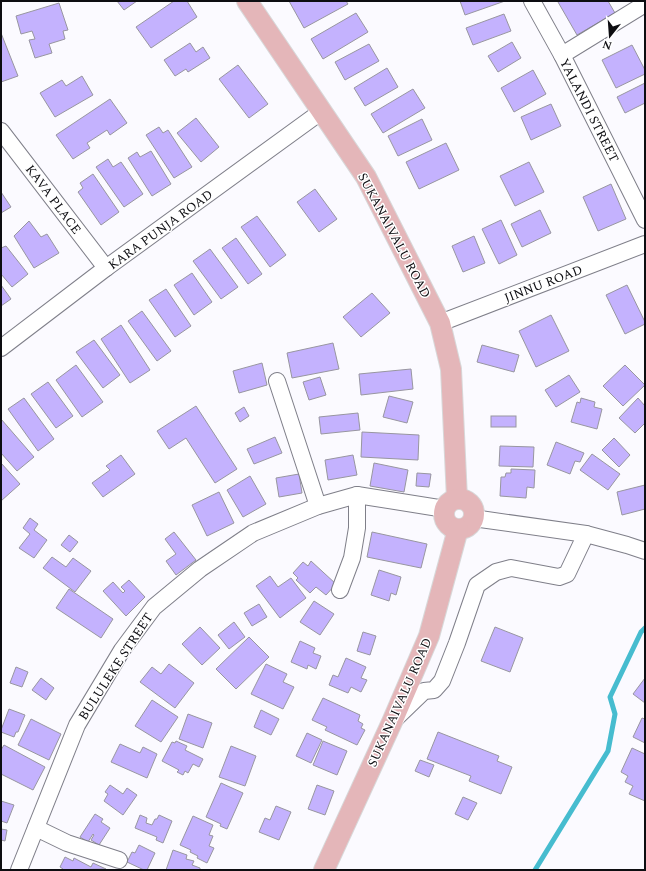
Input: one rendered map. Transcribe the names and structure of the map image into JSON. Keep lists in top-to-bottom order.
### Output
{
  "streets": {
    "main road": ["SUKANAIVALU ROAD"],
    "street": [
      "YALANDI STREET",
      "KAVA PLACE",
      "KARA PUNJA ROAD",
      "JINNU ROAD",
      "BULULEKE STREET"
    ]
  },
  "crossings": [
    ["KAVA PLACE", "KARA PUNJA ROAD"],
    ["KARA PUNJA ROAD", "SUKANAIVALU ROAD"],
    ["SUKANAIVALU ROAD", "JINNU ROAD"],
    ["SUKANAIVALU ROAD", "BULULEKE STREET"]
  ],
  "north": "bottom"
}
